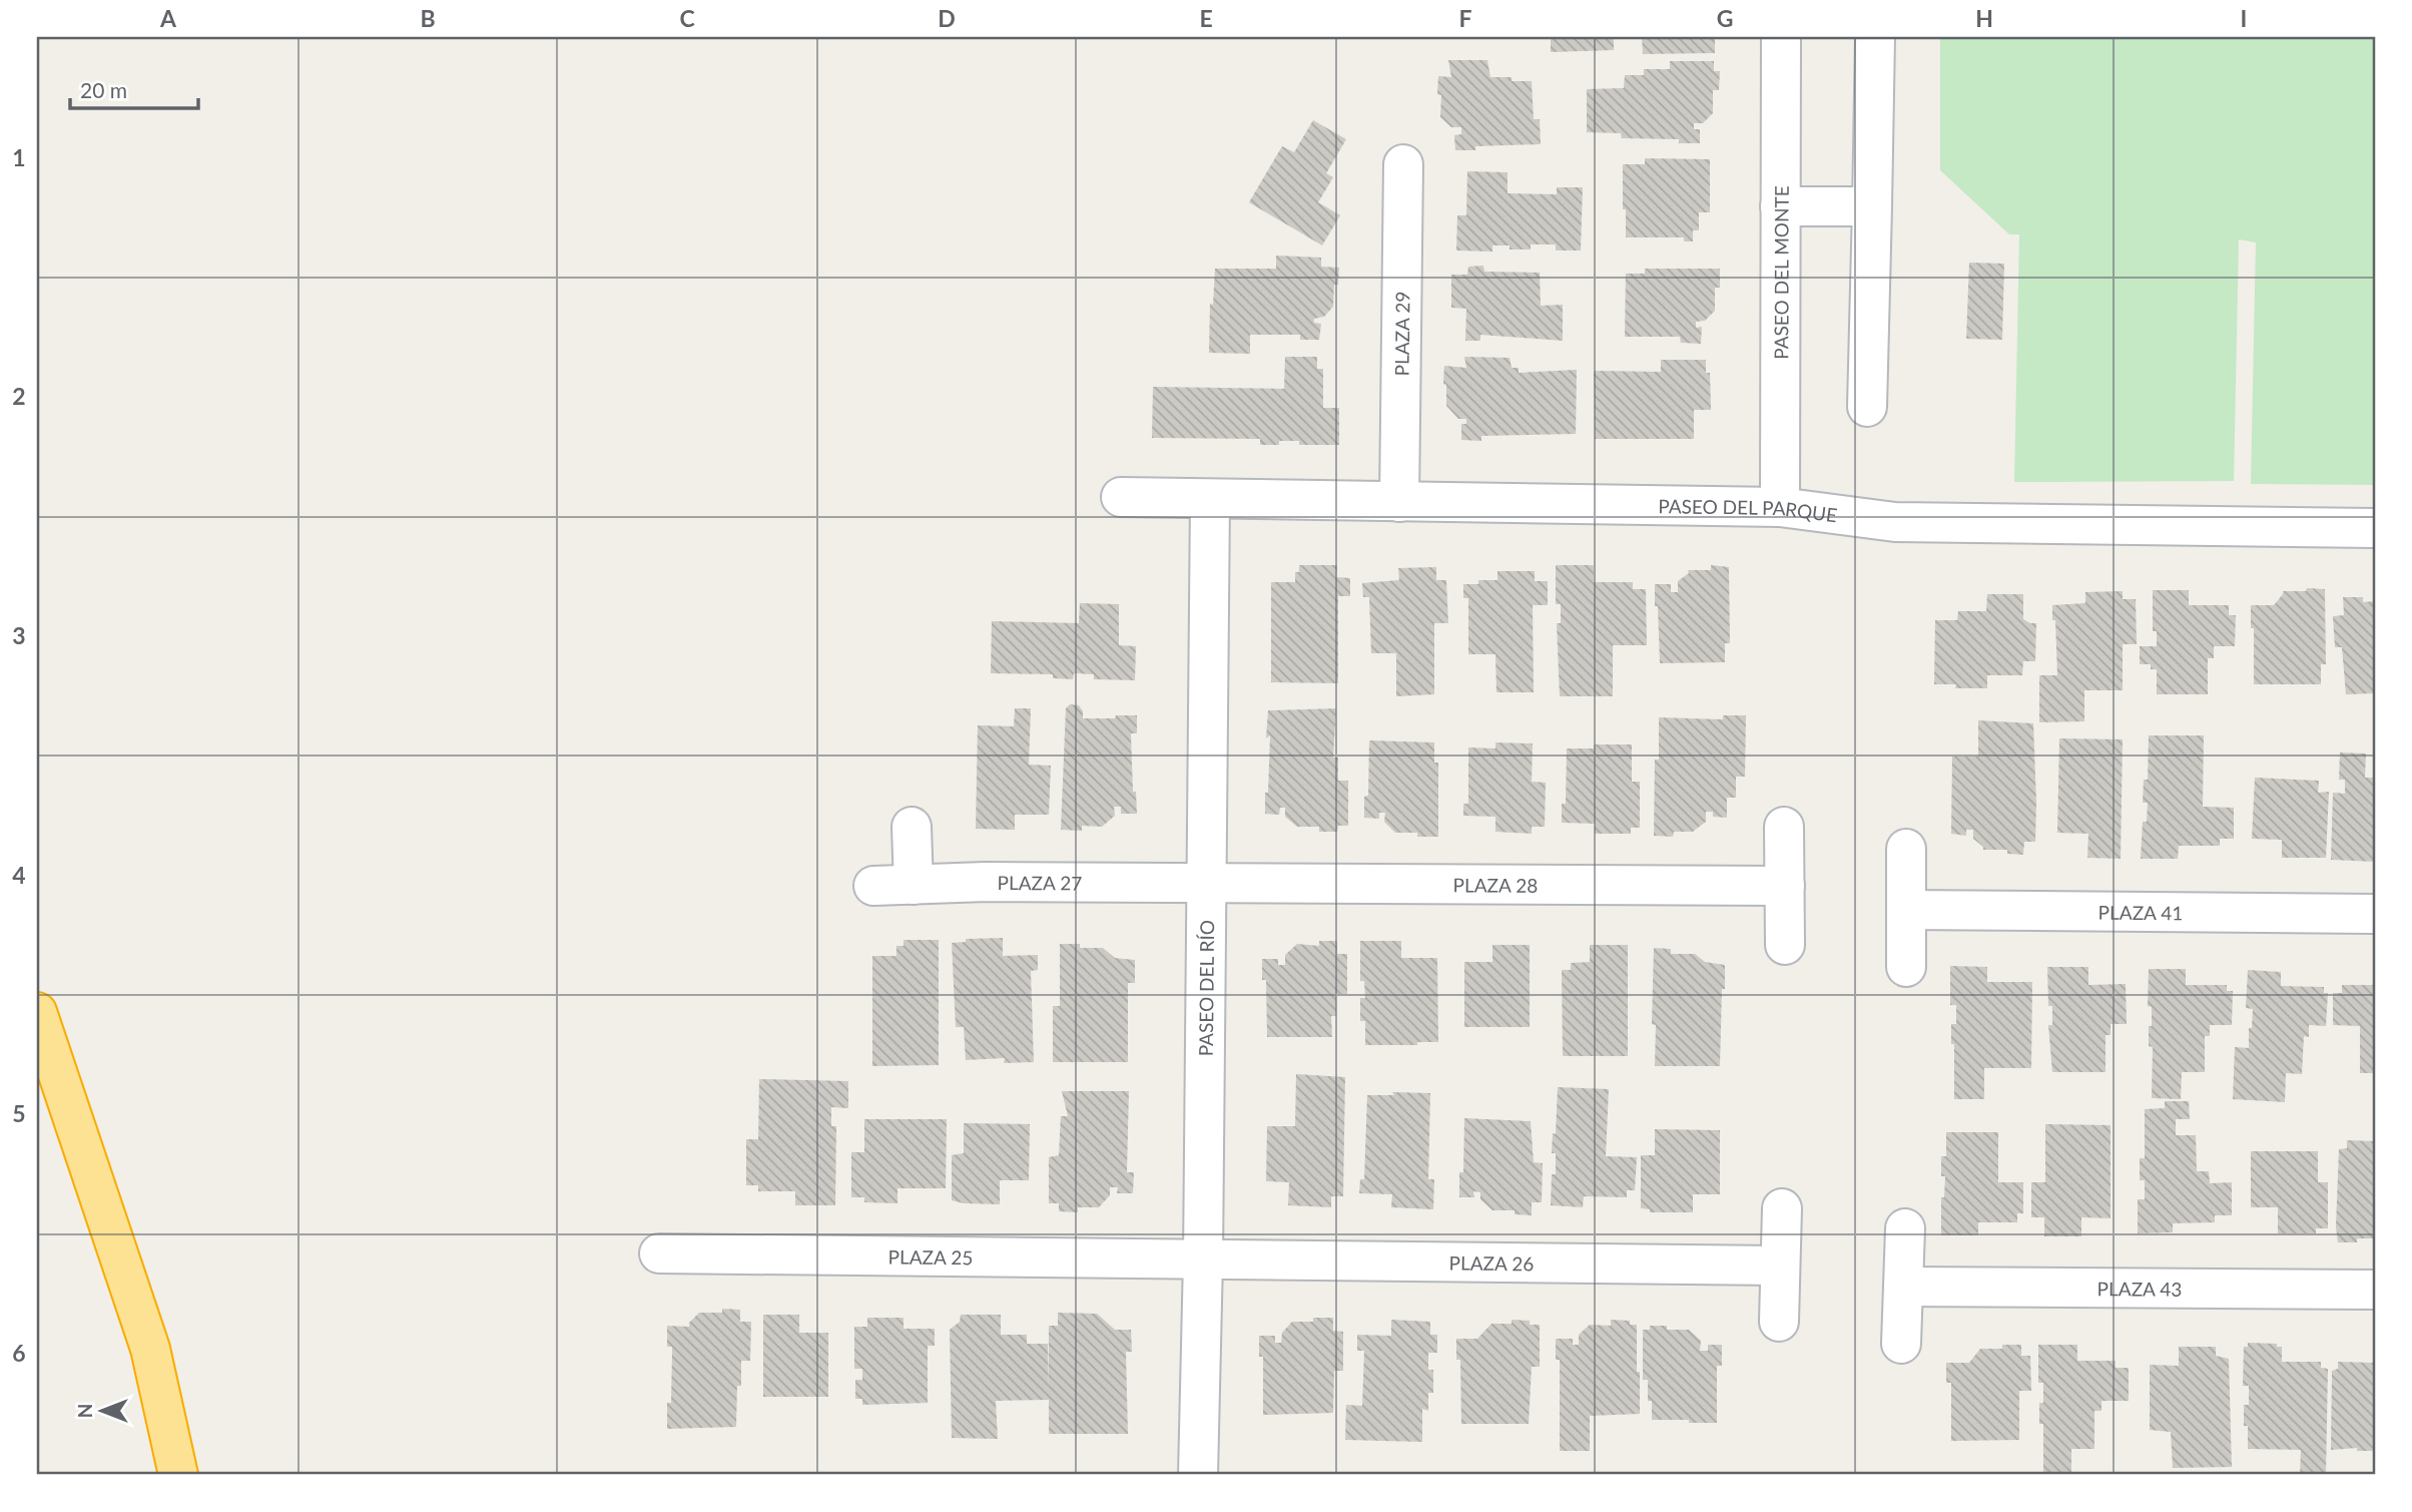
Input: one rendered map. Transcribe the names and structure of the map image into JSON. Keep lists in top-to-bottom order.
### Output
{
  "streets": {
    "street": [
      "PASEO DEL MONTE",
      "PLAZA 29",
      "PASEO DEL PARQUE",
      "PLAZA 27",
      "PLAZA 28",
      "PLAZA 41",
      "PASEO DEL RÍO",
      "PLAZA 25",
      "PLAZA 26",
      "PLAZA 43"
    ]
  },
  "crossings": [
    ["PASEO DEL MONTE", "PASEO DEL PARQUE"],
    ["PLAZA 29", "PASEO DEL PARQUE"],
    ["PASEO DEL PARQUE", "PASEO DEL RÍO"],
    ["PLAZA 27", "PLAZA 28"],
    ["PLAZA 27", "PASEO DEL RÍO"],
    ["PLAZA 28", "PASEO DEL RÍO"],
    ["PASEO DEL RÍO", "PLAZA 25"],
    ["PASEO DEL RÍO", "PLAZA 26"],
    ["PLAZA 25", "PLAZA 26"]
  ],
  "scale_bar": "20 m",
  "north": "left",
  "grid": {
    "columns": [
      "A",
      "B",
      "C",
      "D",
      "E",
      "F",
      "G",
      "H",
      "I"
    ],
    "rows": [
      "1",
      "2",
      "3",
      "4",
      "5",
      "6"
    ]
  }
}
